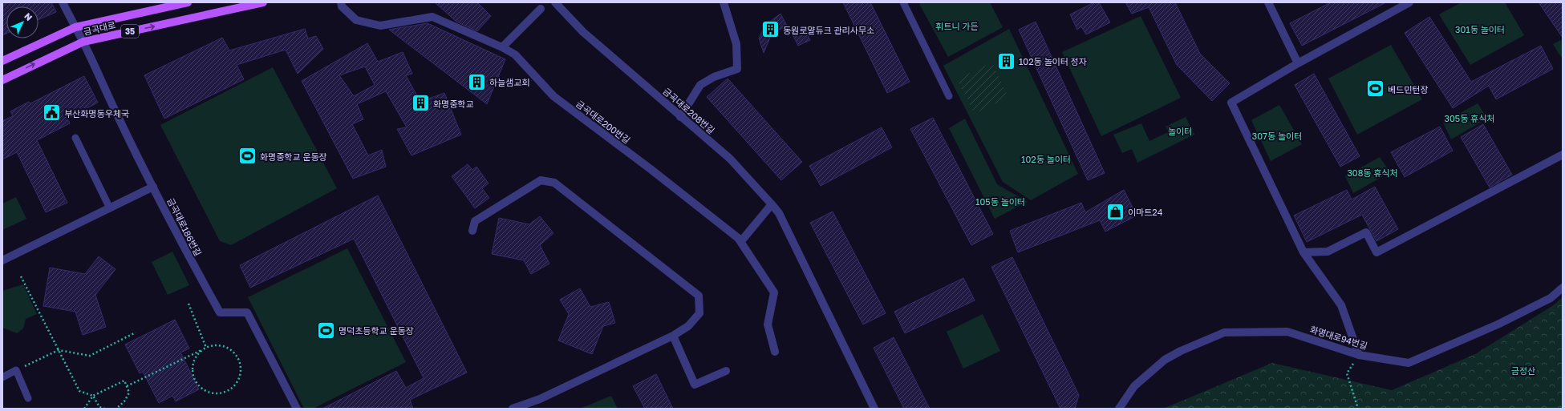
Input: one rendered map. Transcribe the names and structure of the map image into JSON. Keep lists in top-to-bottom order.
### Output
{
  "streets": {
    "main road": ["금곡대로", "35"],
    "street": [
      "금곡대로208번길",
      "금곡대로200번길",
      "금곡대로186번길",
      "화명대로94번길"
    ]
  },
  "crossings": [
    ["금곡대로", "금곡대로186번길"]
  ],
  "parks": [
    "휘트니 가든",
    "301동 놀이터",
    "305동 휴식처",
    "놀이터",
    "307동 놀이터",
    "102동 놀이터",
    "308동 휴식처",
    "105동 놀이터",
    "금정산"
  ],
  "places": {
    "building": [
      "동원로얄듀크 관리사무소",
      "102동 놀이터 정자",
      "하늘샘교회",
      "화명중학교"
    ],
    "sports": ["베드민턴장", "화명중학교 운동장", "명덕초등학교 운동장"],
    "public building": ["부산화명동우체국"],
    "shop": ["이마트24"]
  },
  "north": "top right"
}
